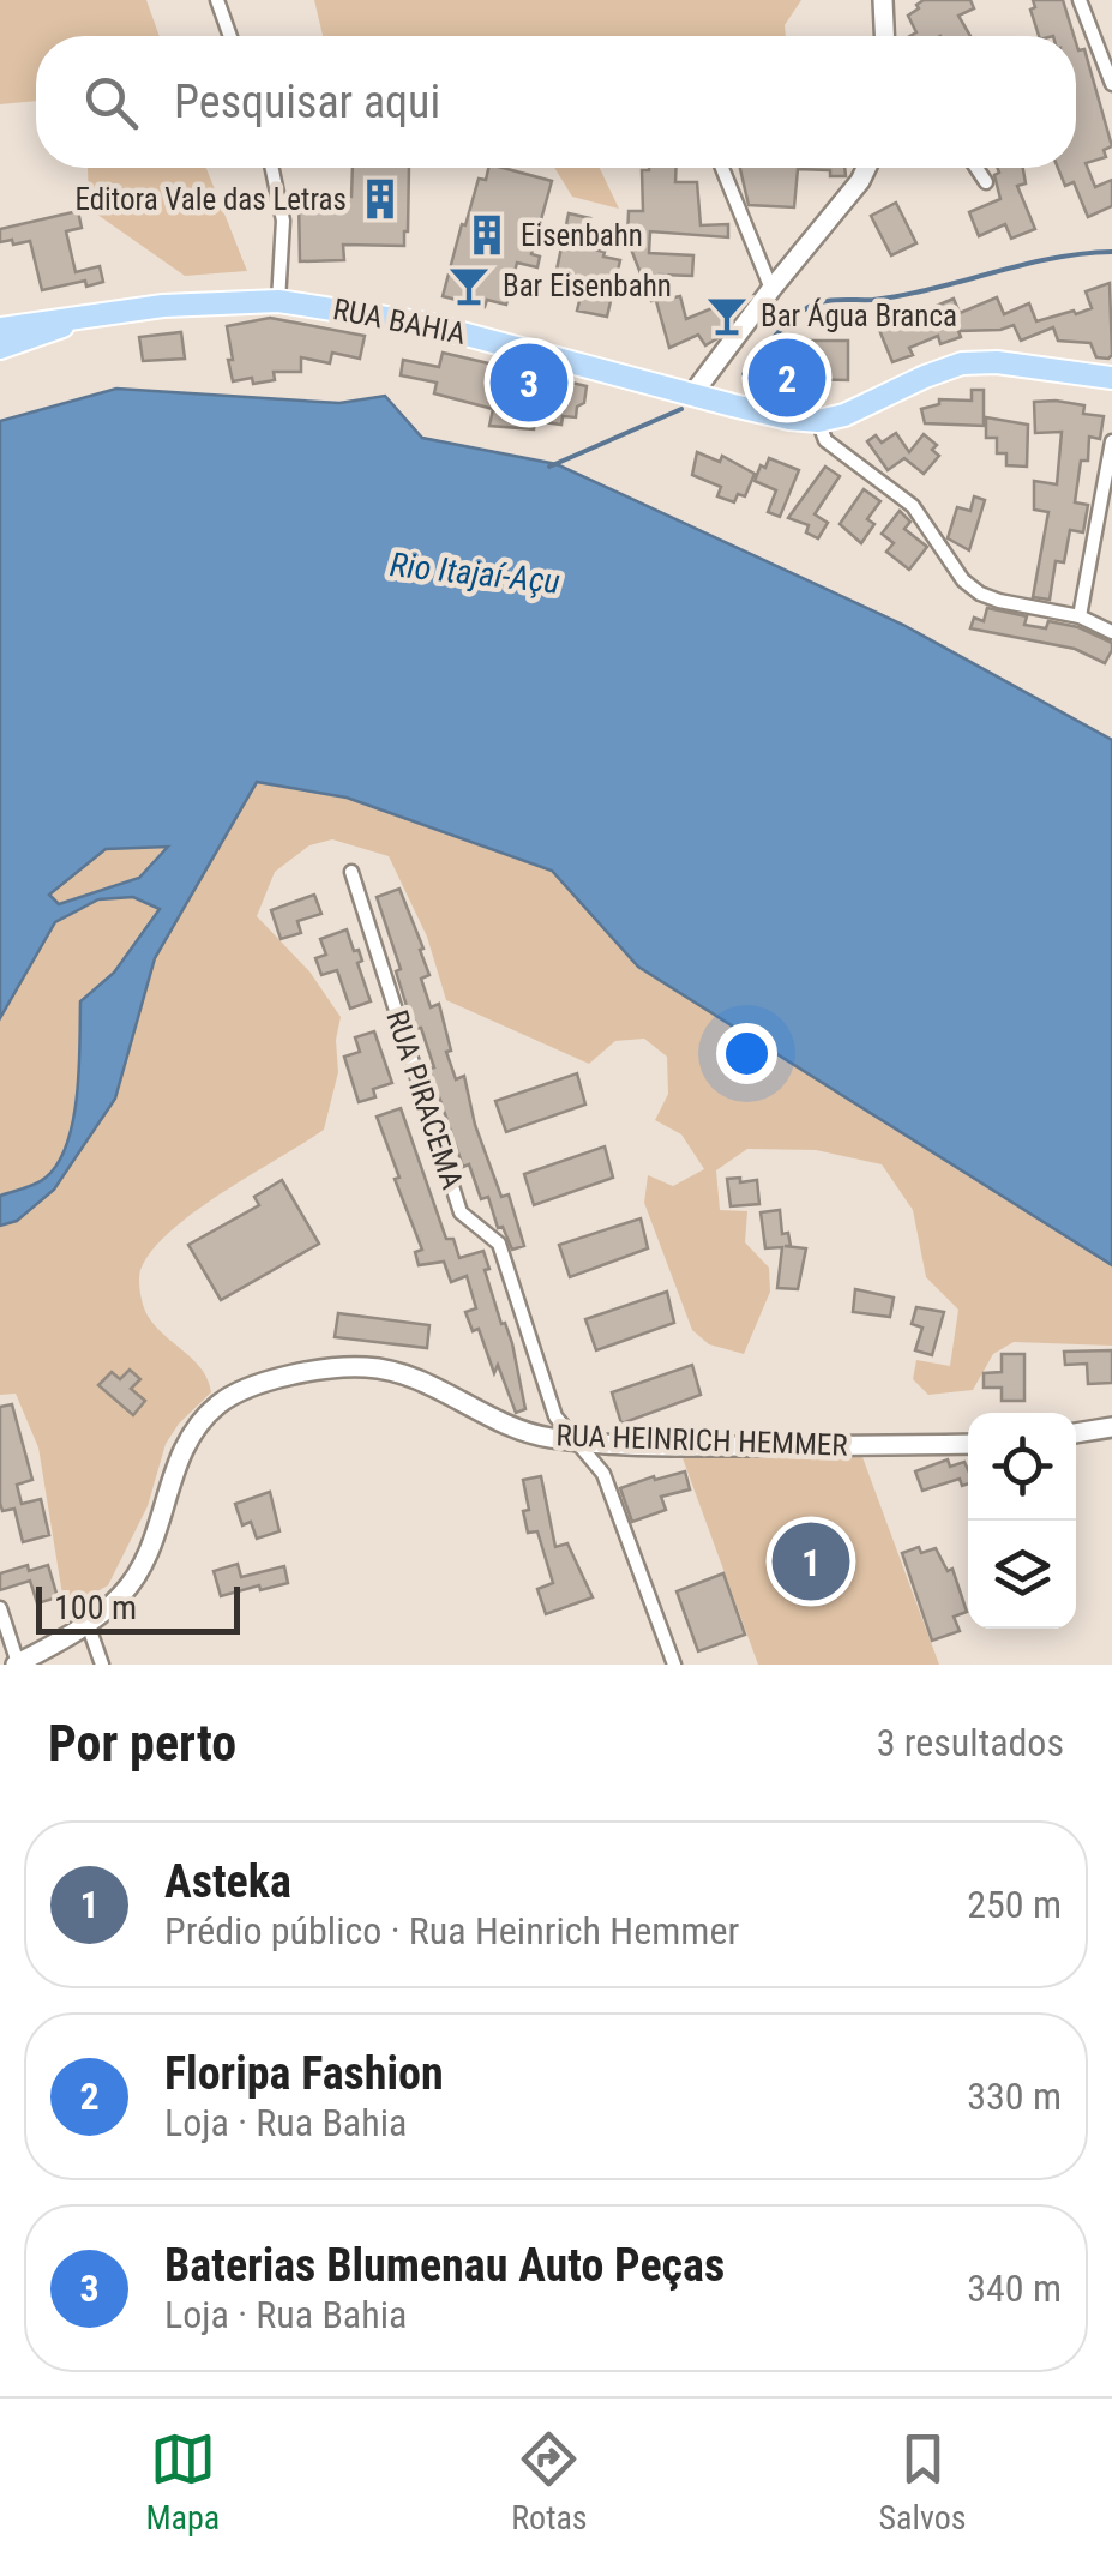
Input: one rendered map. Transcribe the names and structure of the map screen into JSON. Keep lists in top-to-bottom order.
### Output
{
  "streets": {
    "main road": ["RUA BAHIA"],
    "street": ["RUA PIRACEMA", "RUA HEINRICH HEMMER"]
  },
  "crossings": [
    ["RUA PIRACEMA", "RUA HEINRICH HEMMER"]
  ],
  "water": ["Rio Itajaí-Açu"],
  "places": {
    "building": ["Editora Vale das Letras", "Eisenbahn"],
    "bar": ["Bar Eisenbahn", "Bar Água Branca"]
  },
  "scale_bar": "100 m",
  "page": {
    "search": "Pesquisar aqui",
    "pins": ["2", "3", "1"],
    "scale": "100 m",
    "heading": ["Por perto", "3 resultados"],
    "list": [
      {
        "mark": "1",
        "name": "Asteka",
        "note": "Prédio público · Rua Heinrich Hemmer",
        "value": "250 m"
      },
      {
        "mark": "2",
        "name": "Floripa Fashion",
        "note": "Loja · Rua Bahia",
        "value": "330 m"
      },
      {
        "mark": "3",
        "name": "Baterias Blumenau Auto Peças",
        "note": "Loja · Rua Bahia",
        "value": "340 m"
      }
    ],
    "nav": ["Mapa", "Rotas", "Salvos"]
  }
}
